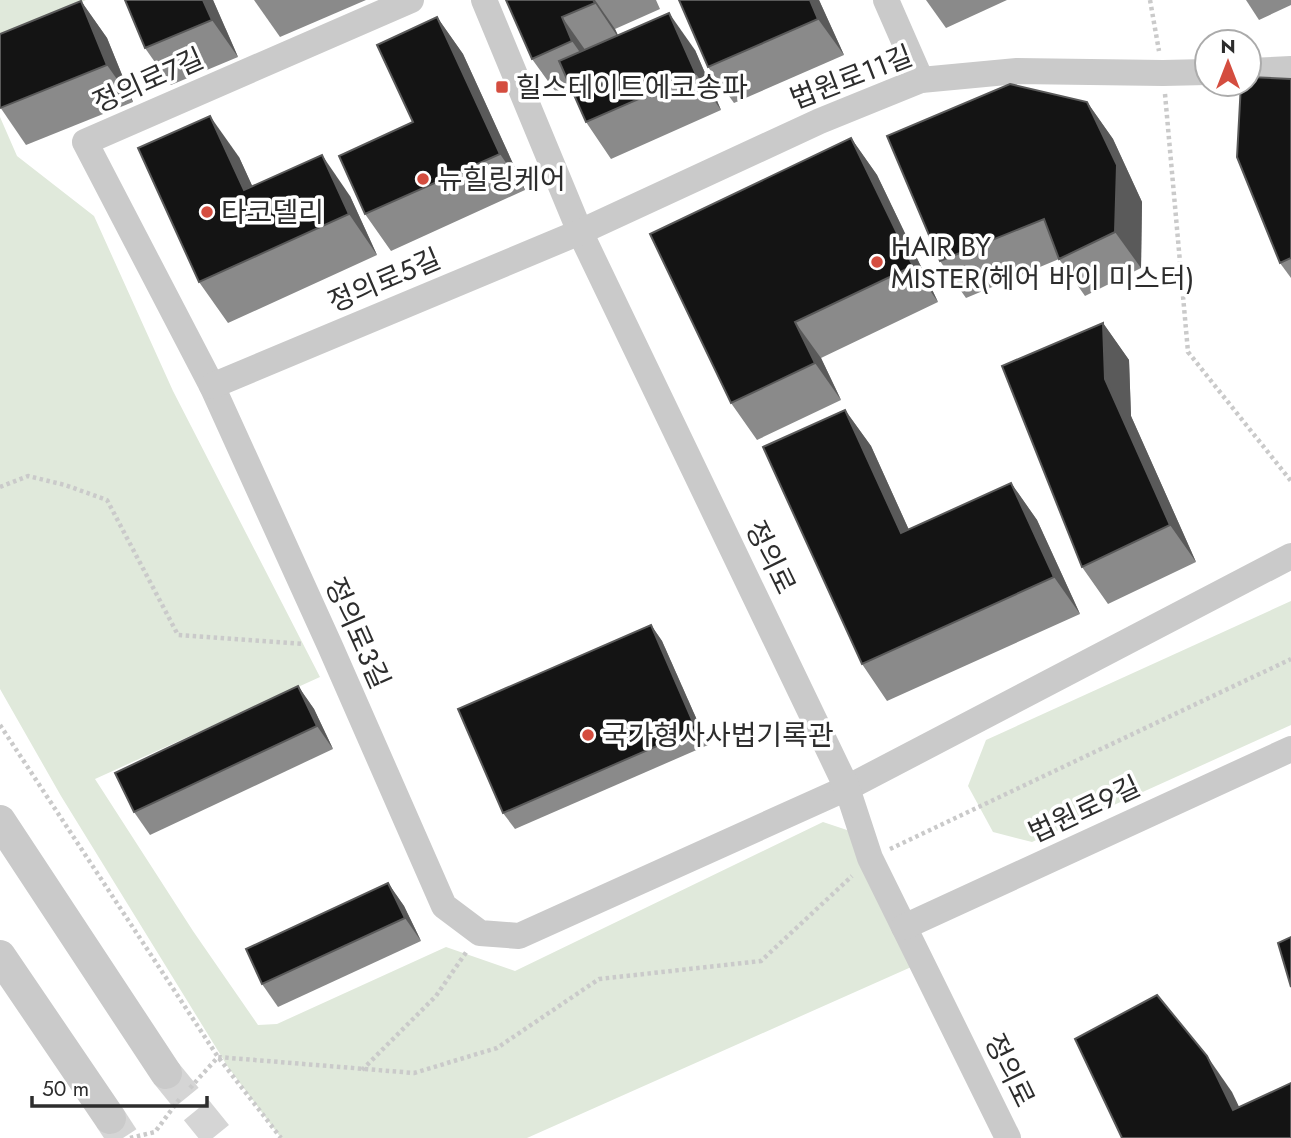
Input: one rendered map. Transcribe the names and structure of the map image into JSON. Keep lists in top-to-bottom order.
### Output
{
  "streets": {
    "street": [
      "법원로11길",
      "정의로7길",
      "정의로5길",
      "정의로",
      "정의로3길",
      "법원로9길"
    ]
  },
  "crossings": [
    ["법원로11길", "정의로5길"],
    ["법원로11길", "정의로"],
    ["정의로7길", "정의로5길"],
    ["정의로7길", "정의로3길"],
    ["정의로5길", "정의로"],
    ["정의로5길", "정의로3길"],
    ["정의로", "법원로9길"]
  ],
  "places": {
    "transit": ["힐스테이트에코송파"],
    "other": [
      "뉴힐링케어",
      "타코델리",
      "HAIR BY MISTER(헤어 바이 미스터)",
      "국가형사사법기록관"
    ]
  },
  "scale_bar": "50 m",
  "north": "top"
}
